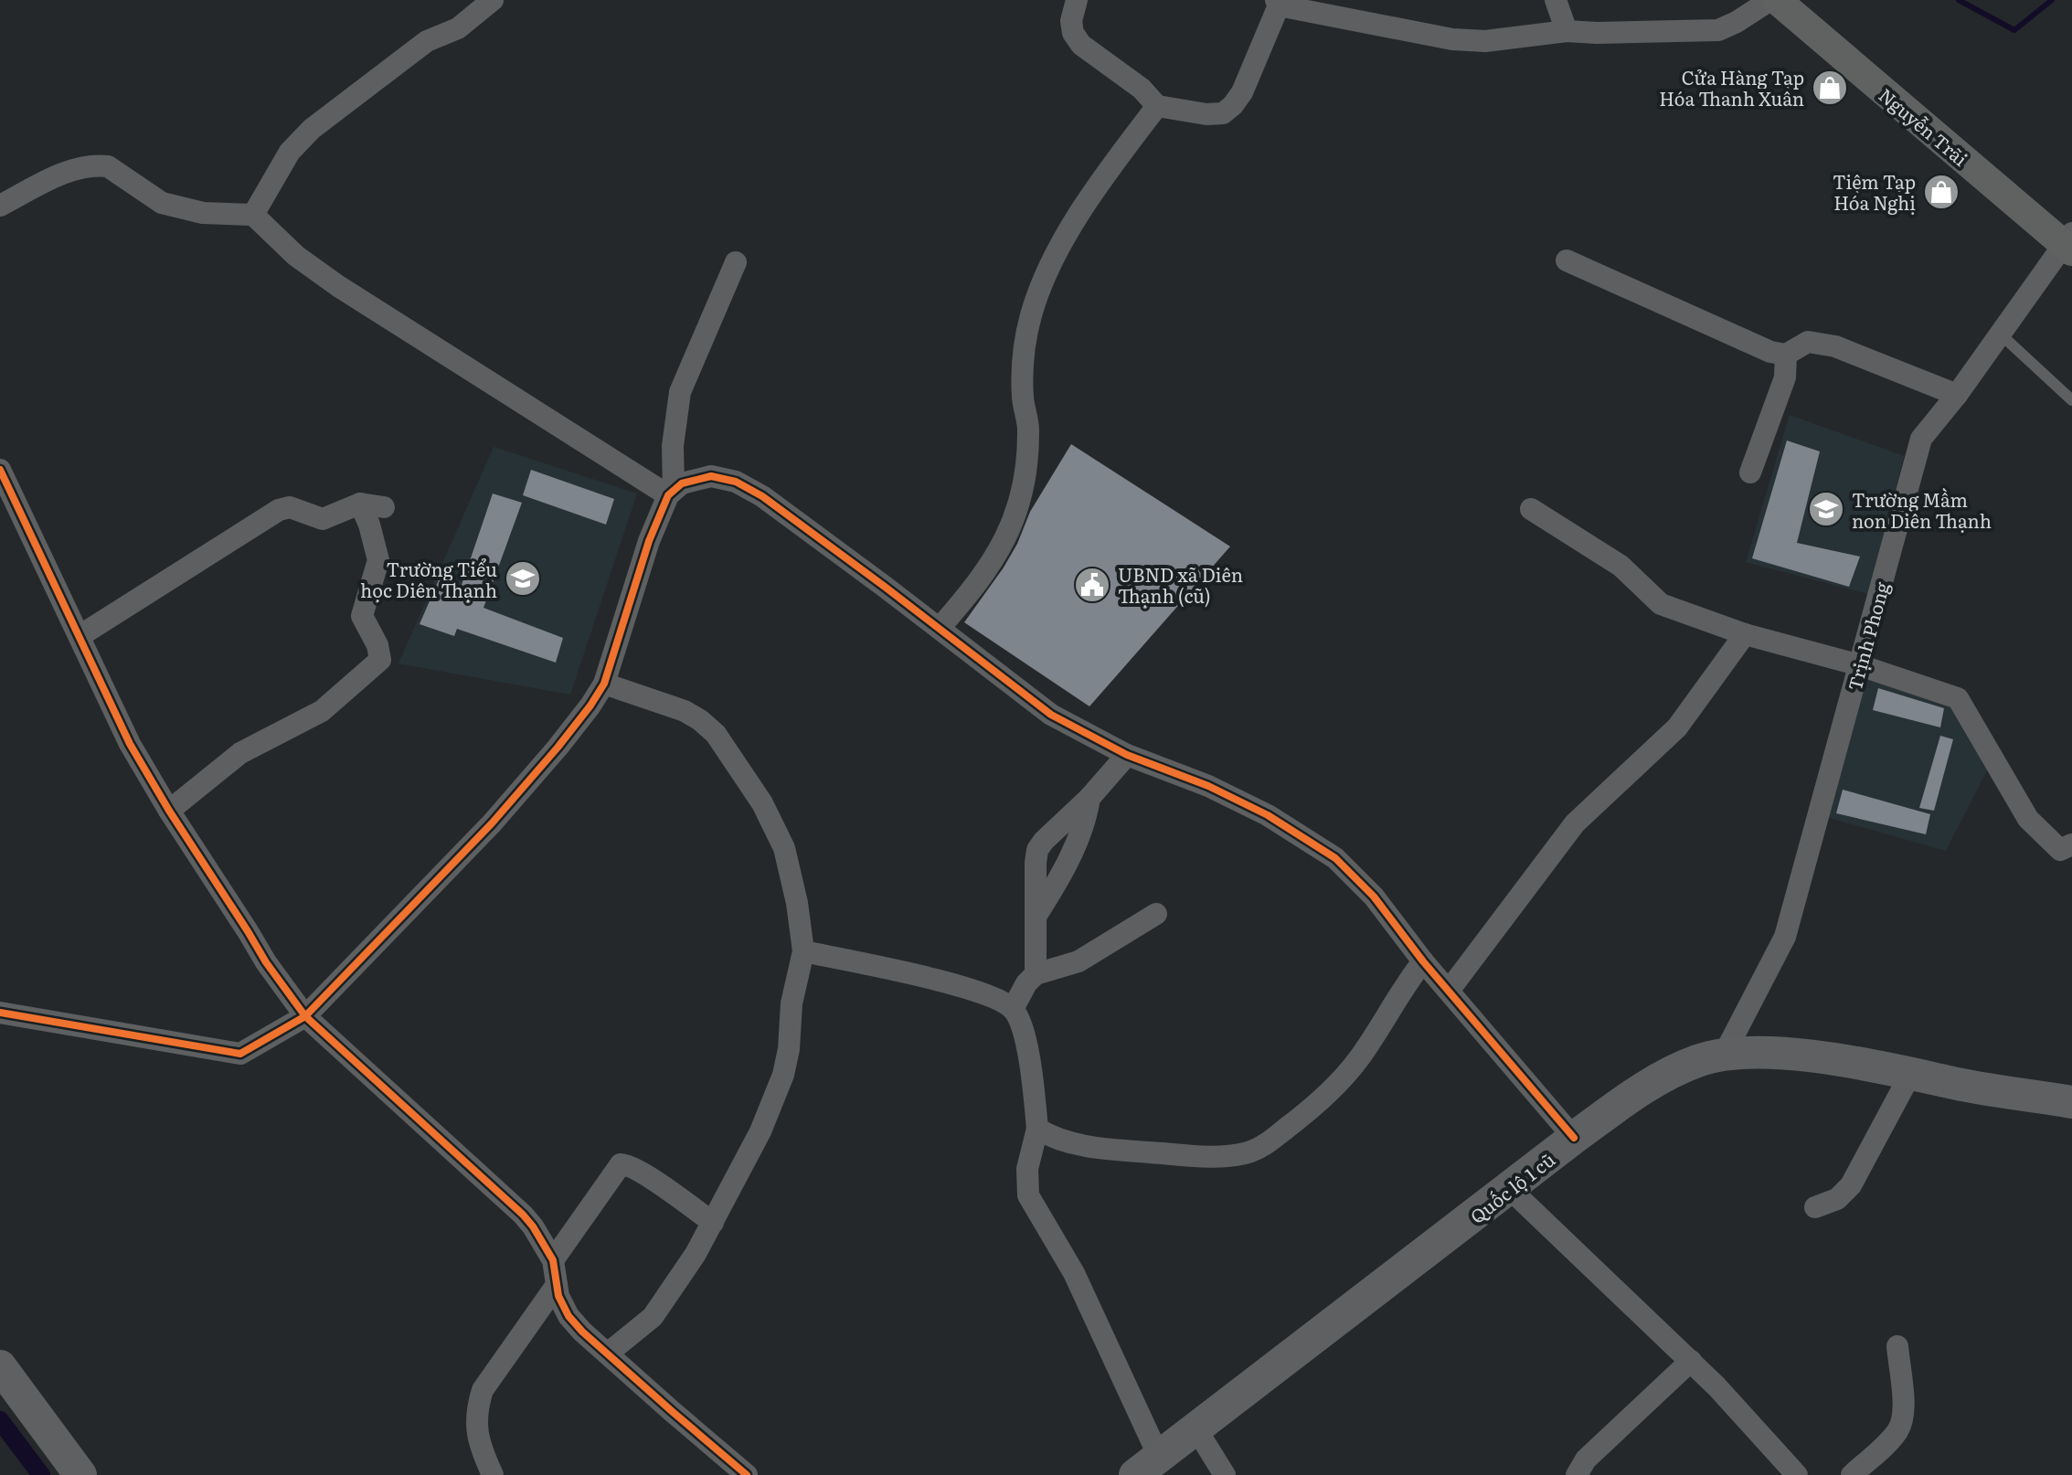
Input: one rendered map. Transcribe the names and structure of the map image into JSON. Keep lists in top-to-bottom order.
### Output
{
  "streets": {
    "main road": ["Nguyễn Trãi", "Quốc lộ 1 cũ"],
    "street": ["Trịnh Phong"]
  },
  "crossings": [
    ["Nguyễn Trãi", "Trịnh Phong"],
    ["Trịnh Phong", "Quốc lộ 1 cũ"]
  ],
  "places": {
    "shop": ["Cửa Hàng Tạp Hóa Thanh Xuân", "Tiệm Tạp Hóa Nghị"],
    "school or university": ["Trường Mầm non Diên Thạnh", "Trường Tiểu học Diên Thạnh"],
    "public building": ["UBND xã Diên Thạnh (cũ)"]
  }
}
